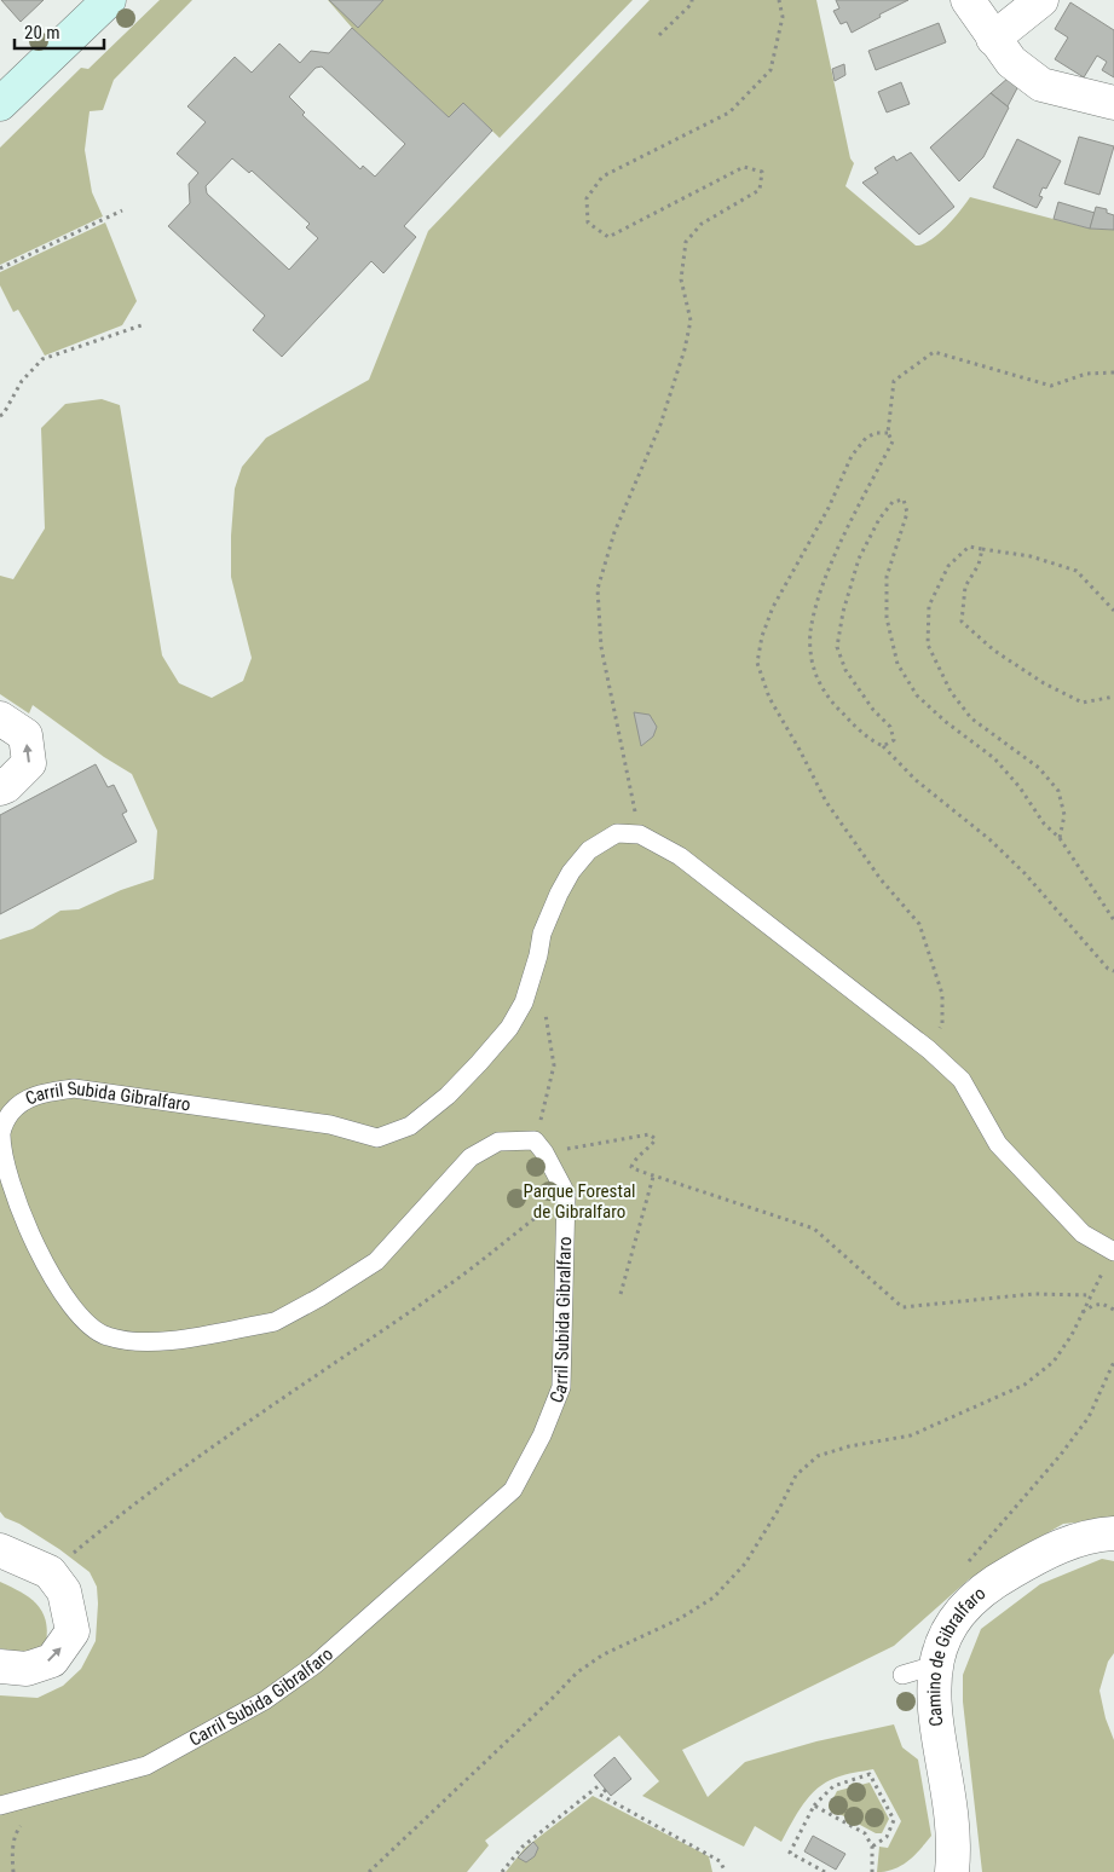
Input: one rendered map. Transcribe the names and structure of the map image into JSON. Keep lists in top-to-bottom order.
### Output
{
  "streets": {
    "street": ["Camino de Gibralfaro"],
    "lane": ["Carril Subida Gibralfaro"]
  },
  "parks": ["Parque Forestal de Gibralfaro"],
  "scale_bar": "20 m"
}
